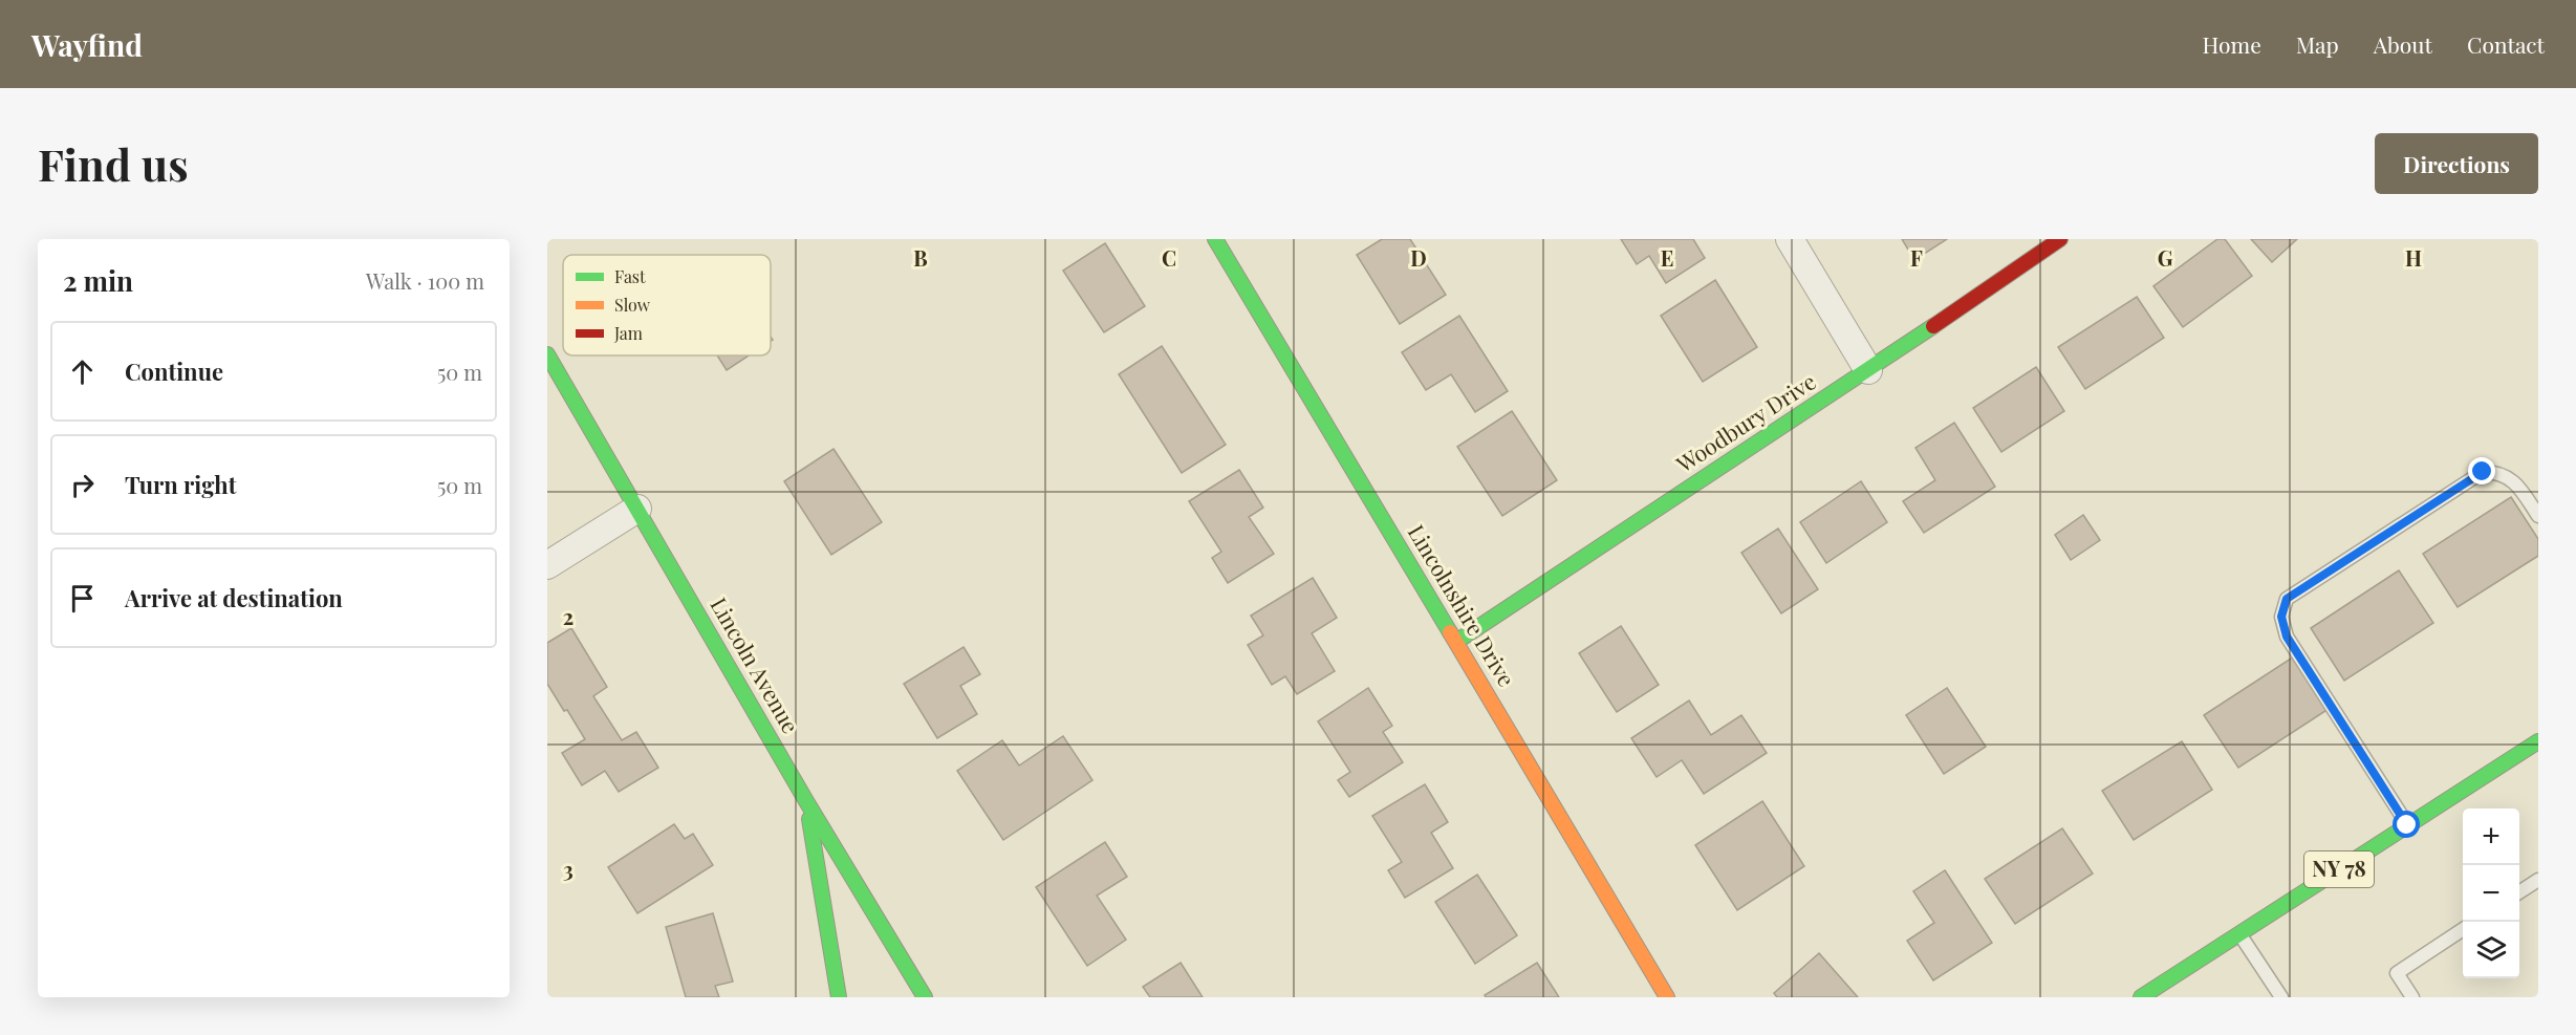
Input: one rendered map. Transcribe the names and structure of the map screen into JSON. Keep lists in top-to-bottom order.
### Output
{
  "streets": {
    "main road": [
      "Woodbury Drive",
      "Lincolnshire Drive",
      "Lincoln Avenue",
      "NY 78"
    ]
  },
  "crossings": [
    ["Woodbury Drive", "Lincolnshire Drive"]
  ],
  "legend": ["Fast", "Slow", "Jam"],
  "page": {
    "header": "Wayfind",
    "nav": [
      "Home",
      "Map",
      "About",
      "Contact"
    ],
    "buttons": "Directions",
    "title": "Find us",
    "heading": ["2 min", "Walk · 100 m"],
    "list": [
      ["Continue", "50 m"],
      ["Turn right", "50 m"],
      "Arrive at destination"
    ],
    "map_buttons": ["+", "−"]
  },
  "grid": {
    "columns": [
      "B",
      "C",
      "D",
      "E",
      "F",
      "G",
      "H"
    ],
    "rows": ["2", "3"]
  }
}
